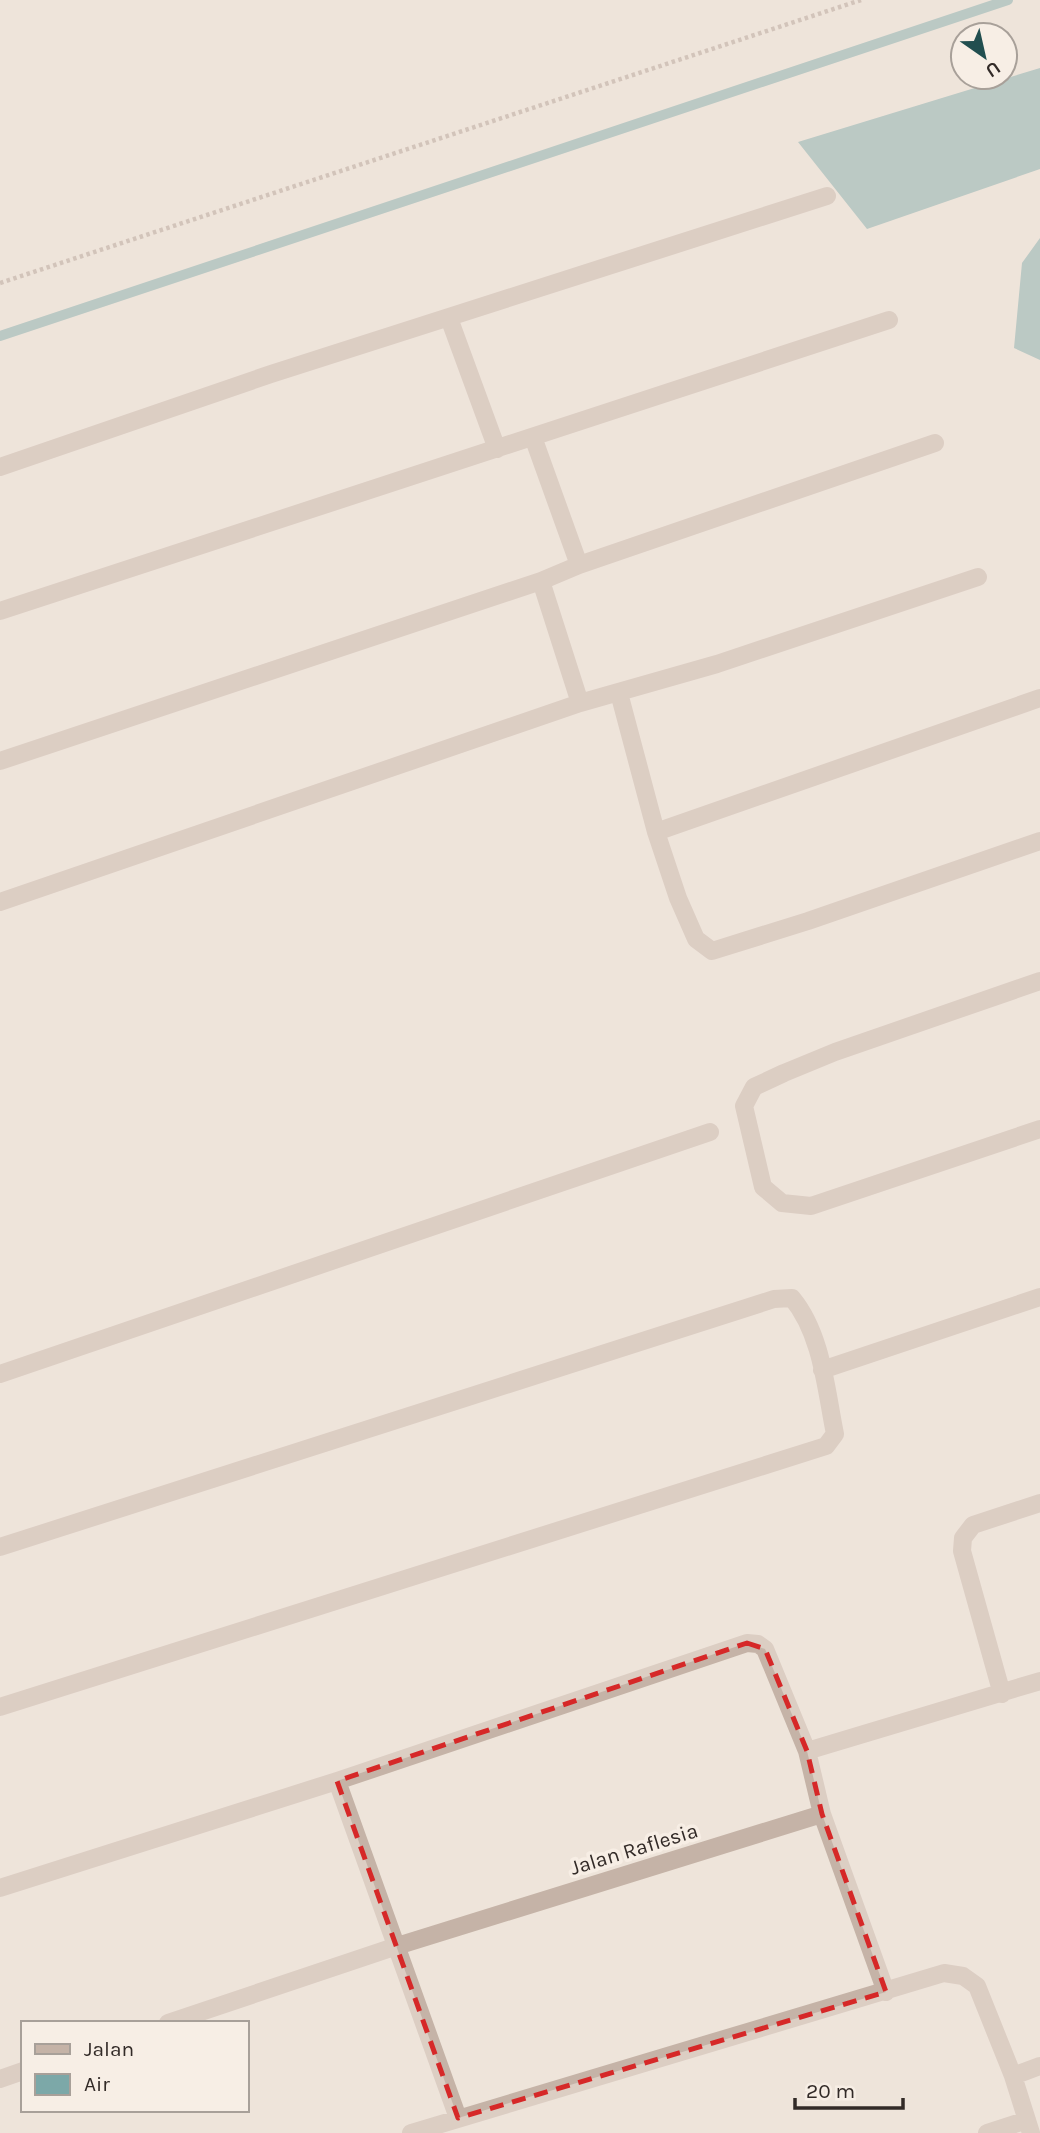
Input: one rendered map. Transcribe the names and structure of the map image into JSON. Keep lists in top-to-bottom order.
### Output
{
  "streets": {
    "street": ["Jalan Raflesia"]
  },
  "legend": ["Jalan", "Air"],
  "scale_bar": "20 m",
  "north": "bottom right"
}
